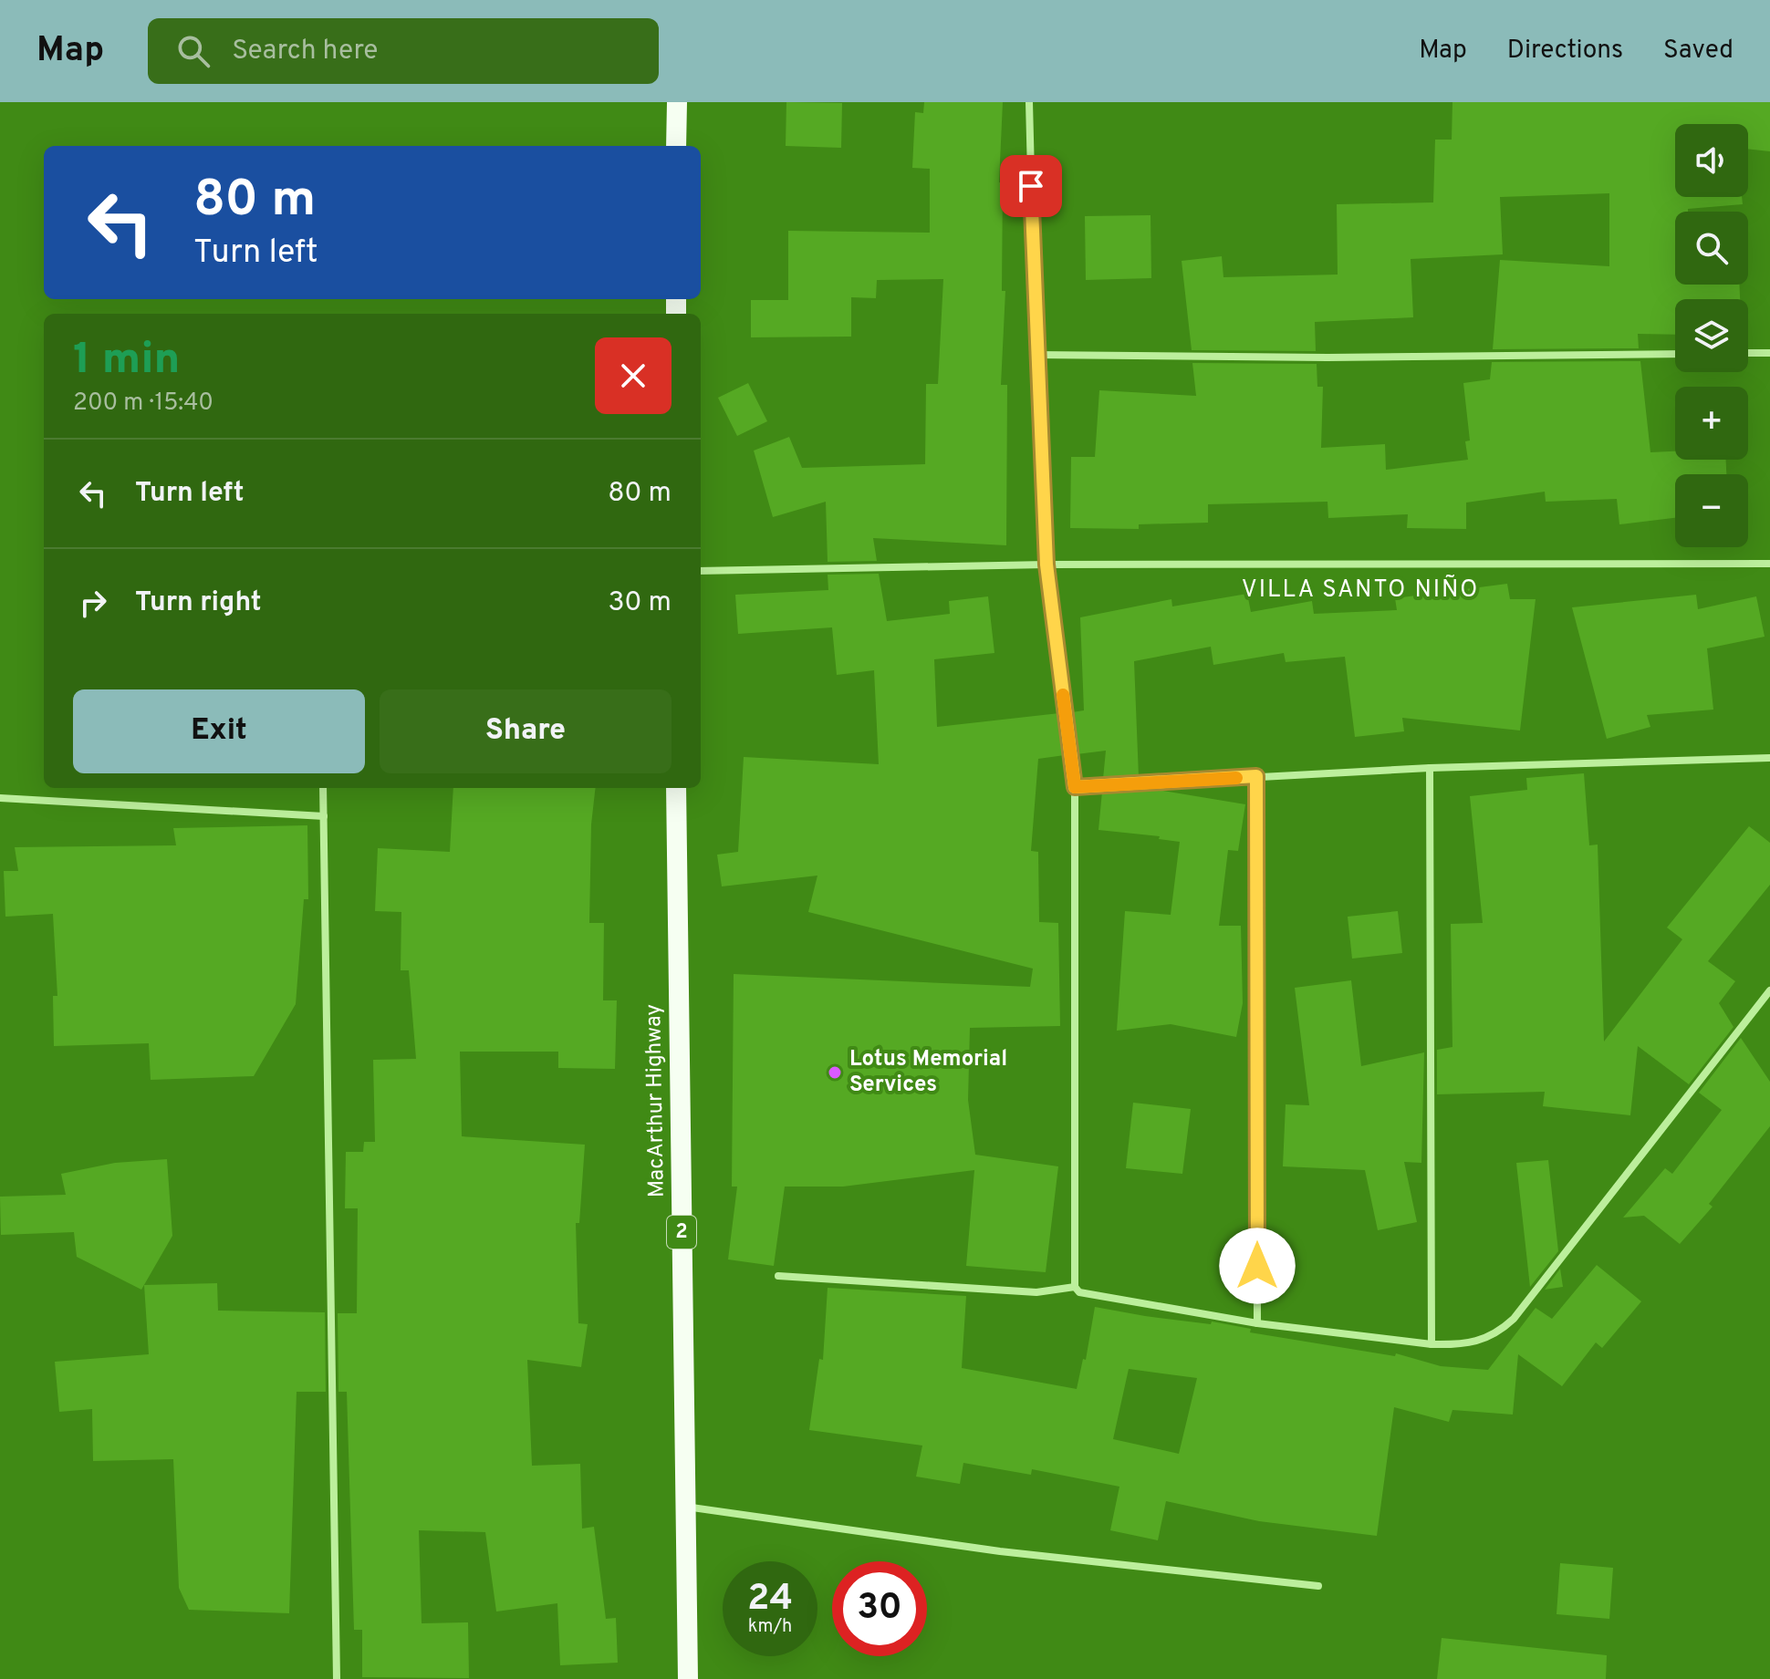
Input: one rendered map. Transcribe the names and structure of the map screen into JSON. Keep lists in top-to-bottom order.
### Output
{
  "streets": {
    "highway": ["MacArthur Highway", "2"]
  },
  "districts": ["VILLA SANTO NIÑO"],
  "places": ["Lotus Memorial Services"],
  "page": {
    "header": "Map",
    "search": "Search here",
    "nav": ["Map", "Directions", "Saved"],
    "map_buttons": ["+", "−"],
    "turn": ["80 m", "Turn left"],
    "heading": ["1 min", "200 m · 15:40"],
    "list": [
      {
        "name": "Turn left",
        "value": "80 m"
      },
      {
        "name": "Turn right",
        "value": "30 m"
      }
    ],
    "buttons": ["Exit", "Share"],
    "speed": "24 km/h",
    "limit": "30"
  }
}
